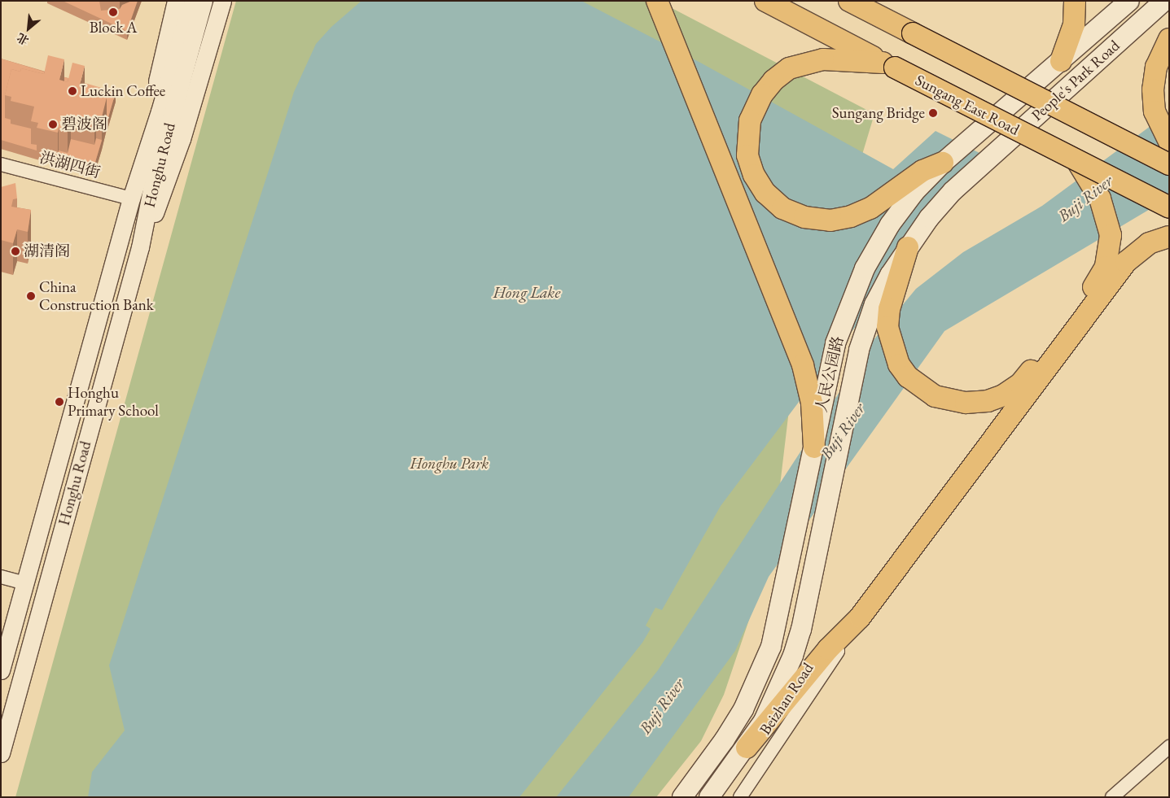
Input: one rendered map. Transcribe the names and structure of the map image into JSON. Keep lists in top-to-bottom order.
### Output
{
  "streets": {
    "main road": ["People's Park Road", "Sungang East Road", "人民公园路"],
    "street": ["洪湖四街", "Honghu Road", "Beizhan Road"]
  },
  "crossings": [
    ["People's Park Road", "人民公园路"],
    ["洪湖四街", "Honghu Road"]
  ],
  "water": ["Buji River", "Hong Lake"],
  "parks": ["Honghu Park"],
  "places": [
    "Block A",
    "Luckin Coffee",
    "Sungang Bridge",
    "碧波阁",
    "湖清阁",
    "China Construction Bank",
    "Honghu Primary School"
  ],
  "north": "bottom left"
}
